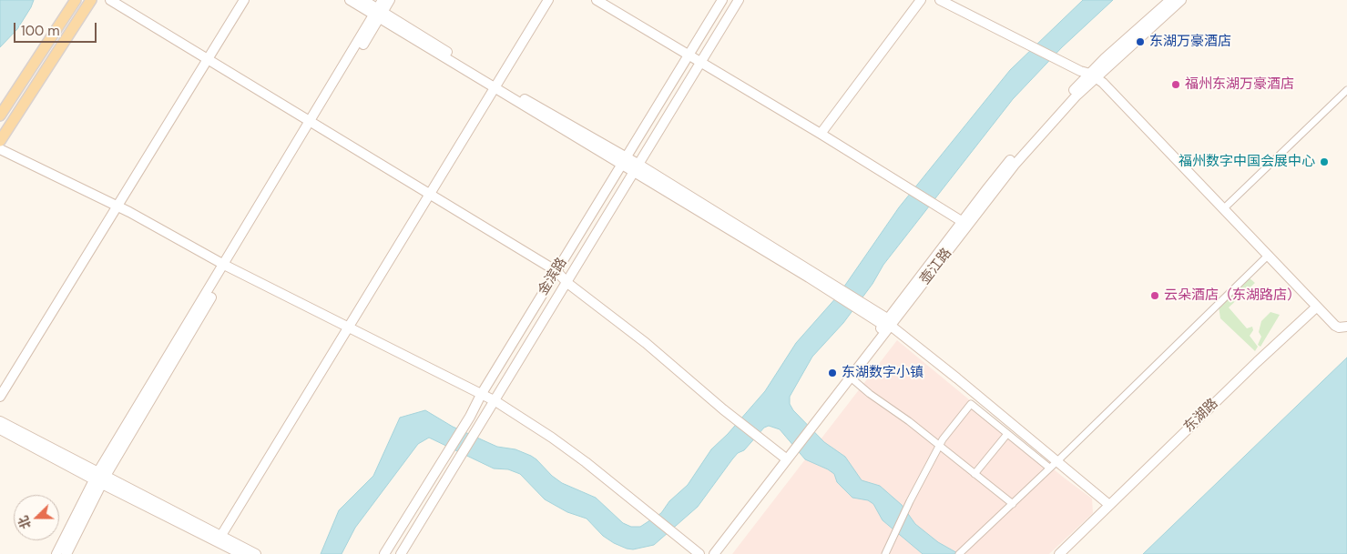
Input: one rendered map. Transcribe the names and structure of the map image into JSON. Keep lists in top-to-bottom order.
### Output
{
  "streets": {
    "street": ["壶江路", "金滨路", "东湖路"]
  },
  "places": [
    "东湖万豪酒店",
    "福州东湖万豪酒店",
    "福州数字中国会展中心",
    "云朵酒店（东湖路店）",
    "东湖数字小镇"
  ],
  "scale_bar": "100 m",
  "north": "left"
}
